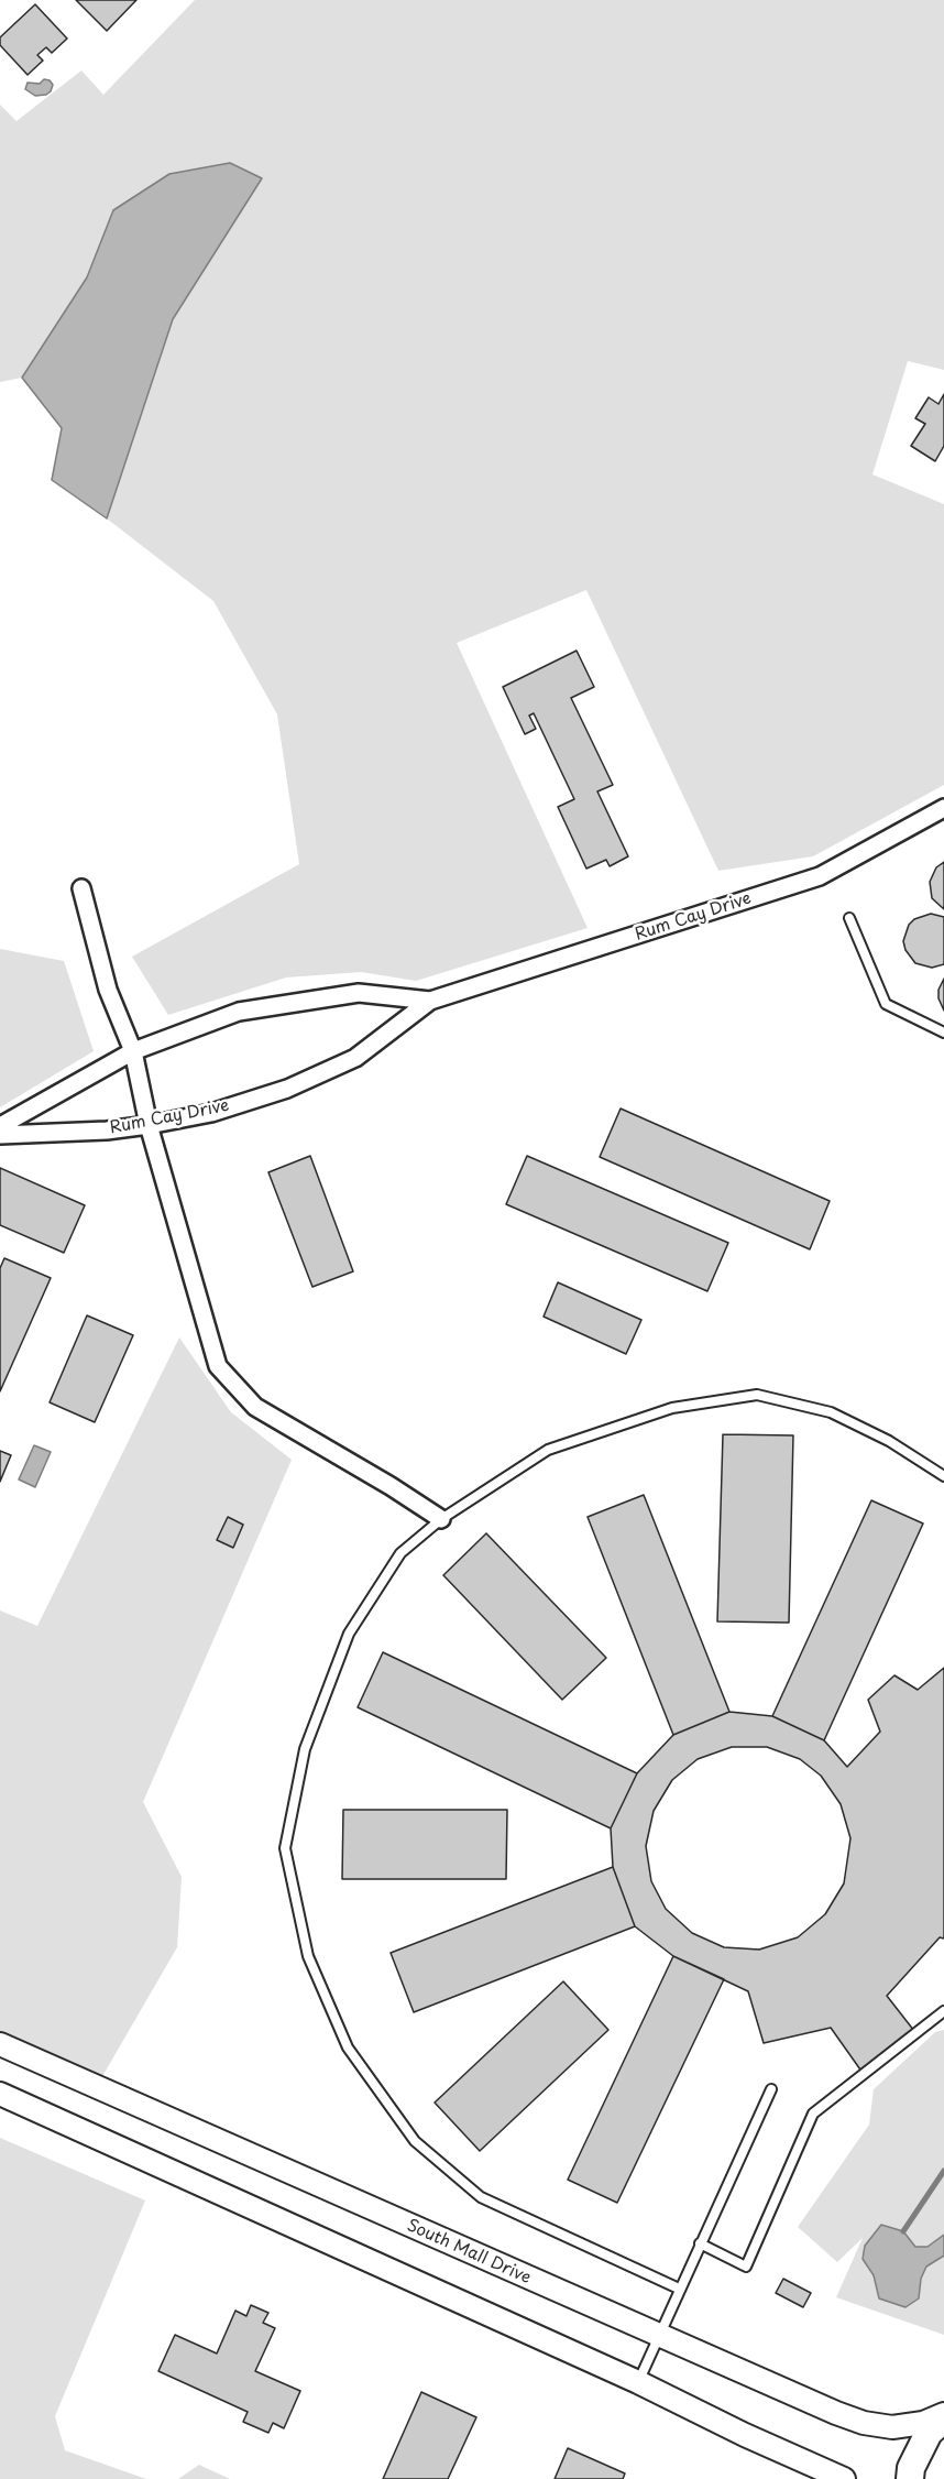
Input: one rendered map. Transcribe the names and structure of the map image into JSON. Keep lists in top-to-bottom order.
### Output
{
  "streets": {
    "street": ["Rum Cay Drive", "South Mall Drive"]
  }
}
